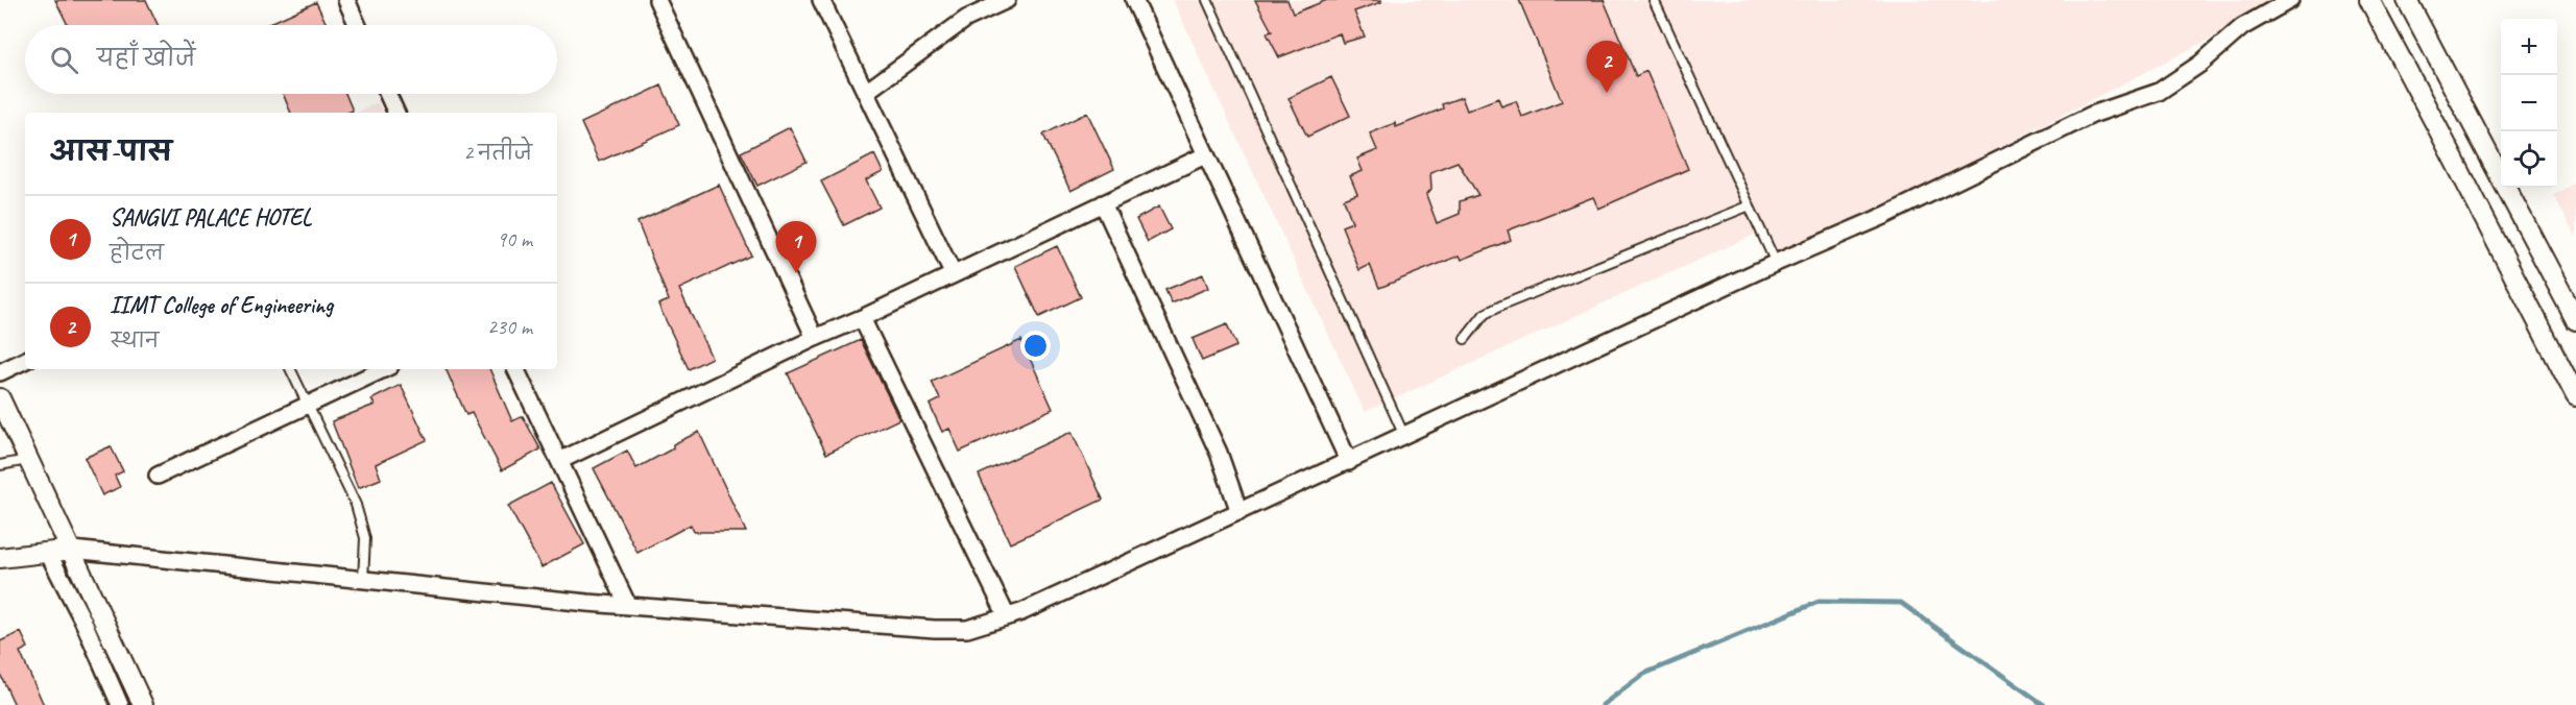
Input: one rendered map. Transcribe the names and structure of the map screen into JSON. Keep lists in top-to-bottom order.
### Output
{
  "page": {
    "map_buttons": ["+", "−"],
    "search": "यहाँ खोजें",
    "pins": ["2", "1"],
    "heading": ["आस-पास", "2 नतीजे"],
    "list": [
      {
        "mark": "1",
        "name": "SANGVI PALACE HOTEL",
        "note": "होटल",
        "value": "90 m"
      },
      {
        "mark": "2",
        "name": "IIMT College of Engineering",
        "note": "स्थान",
        "value": "230 m"
      }
    ]
  }
}
